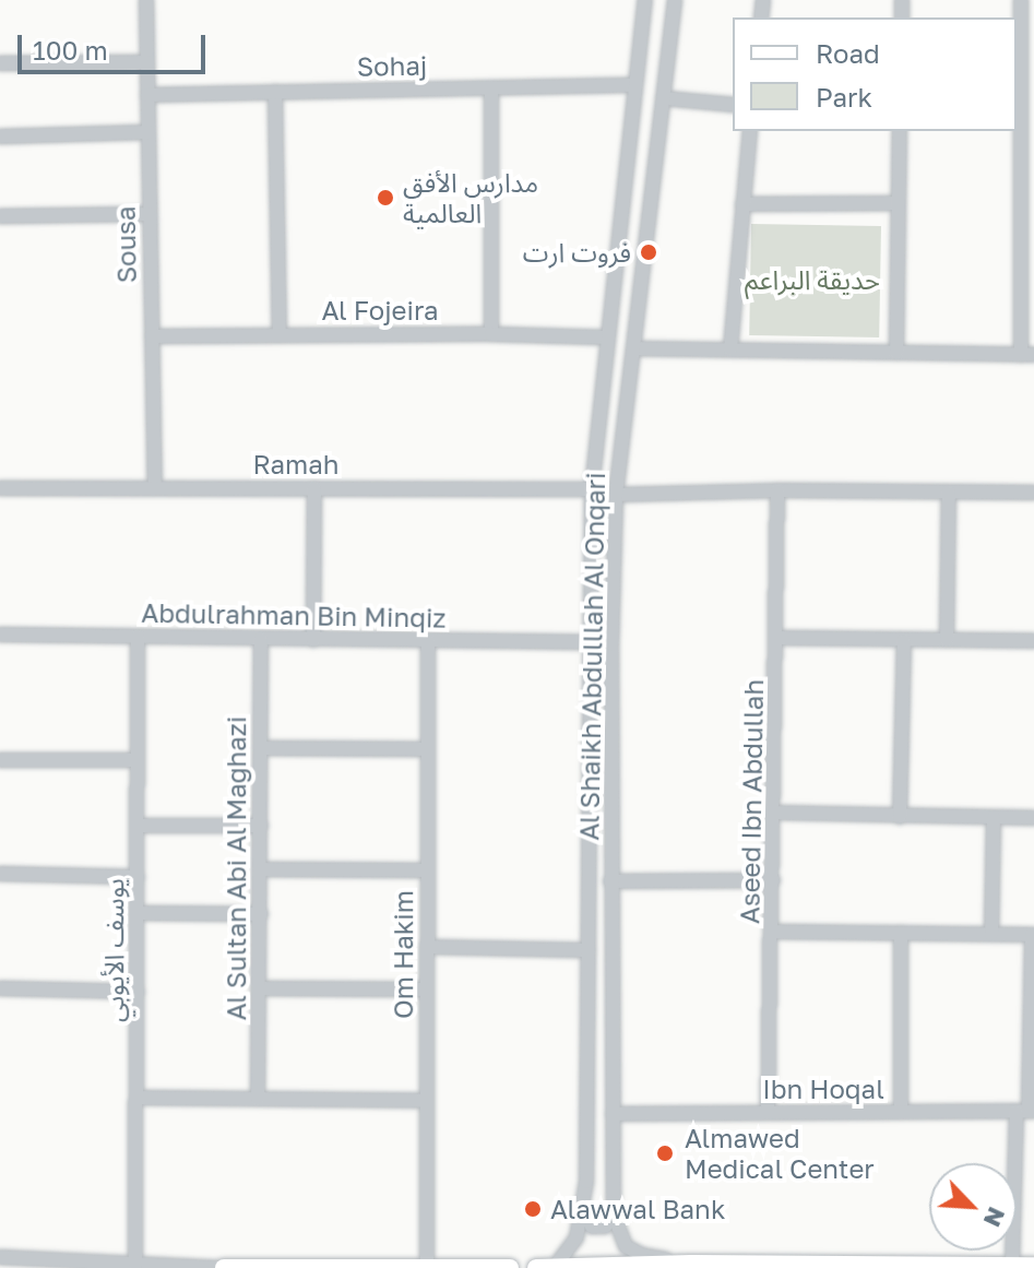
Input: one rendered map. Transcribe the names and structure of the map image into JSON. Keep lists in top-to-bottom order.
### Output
{
  "streets": {
    "street": [
      "Sohaj",
      "Sousa",
      "Al Fojeira",
      "Ramah",
      "Abdulrahman Bin Minqiz",
      "Al Shaikh Abdulllah Al Onqari",
      "Aseed Ibn Abdullah",
      "Al Sultan Abi Al Maghazi",
      "يوسف الأيوبي",
      "Om Hakim",
      "Ibn Hoqal"
    ]
  },
  "crossings": [
    ["Sohaj", "Sousa"],
    ["Sohaj", "Al Shaikh Abdulllah Al Onqari"],
    ["Sousa", "Al Fojeira"],
    ["Sousa", "Ramah"],
    ["Al Fojeira", "Al Shaikh Abdulllah Al Onqari"],
    ["Ramah", "Al Shaikh Abdulllah Al Onqari"],
    ["Abdulrahman Bin Minqiz", "Al Shaikh Abdulllah Al Onqari"],
    ["Abdulrahman Bin Minqiz", "Al Sultan Abi Al Maghazi"],
    ["Abdulrahman Bin Minqiz", "يوسف الأيوبي"],
    ["Abdulrahman Bin Minqiz", "Om Hakim"],
    ["Al Shaikh Abdulllah Al Onqari", "Ibn Hoqal"],
    ["Aseed Ibn Abdullah", "Ibn Hoqal"]
  ],
  "parks": ["حديقة البراعم"],
  "places": [
    "مدارس الأفق العالمية",
    "فروت ارت",
    "Almawed Medical Center",
    "Alawwal Bank"
  ],
  "legend": ["Road", "Park"],
  "scale_bar": "100 m",
  "north": "bottom right"
}
